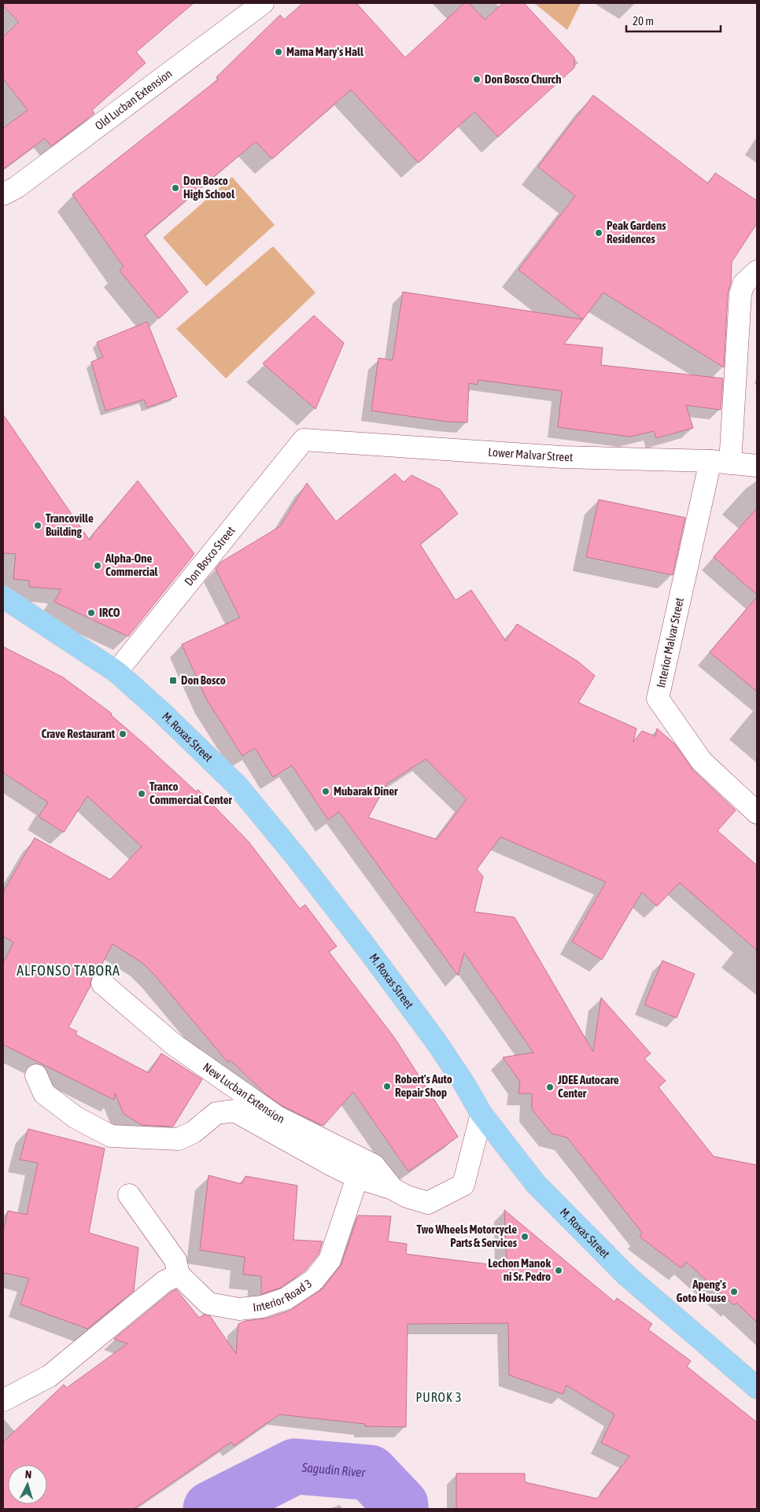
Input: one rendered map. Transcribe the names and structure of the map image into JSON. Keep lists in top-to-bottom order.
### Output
{
  "streets": {
    "main road": ["M. Roxas Street"],
    "street": [
      "Old Lucban Extension",
      "Lower Malvar Street",
      "Don Bosco Street",
      "Interior Malvar Street",
      "New Lucban Extension",
      "Interior Road 3"
    ]
  },
  "crossings": [
    ["Lower Malvar Street", "Don Bosco Street"],
    ["Lower Malvar Street", "Interior Malvar Street"],
    ["Don Bosco Street", "M. Roxas Street"]
  ],
  "districts": ["ALFONSO TABORA", "PUROK 3"],
  "water": ["Sagudin River"],
  "places": {
    "other": [
      "Mama Mary's Hall",
      "Don Bosco Church",
      "Don Bosco High School",
      "Peak Gardens Residences",
      "Trancoville Building",
      "Alpha-One Commercial",
      "IRCO",
      "Crave Restaurant",
      "Mubarak Diner",
      "Tranco Commercial Center",
      "Robert's Auto Repair Shop",
      "JDEE Autocare Center",
      "Two Wheels Motorcycle Parts & Services",
      "Lechon Manok ni Sr. Pedro",
      "Apeng's Goto House"
    ],
    "transit": ["Don Bosco"]
  },
  "scale_bar": "20 m",
  "north": "top"
}
